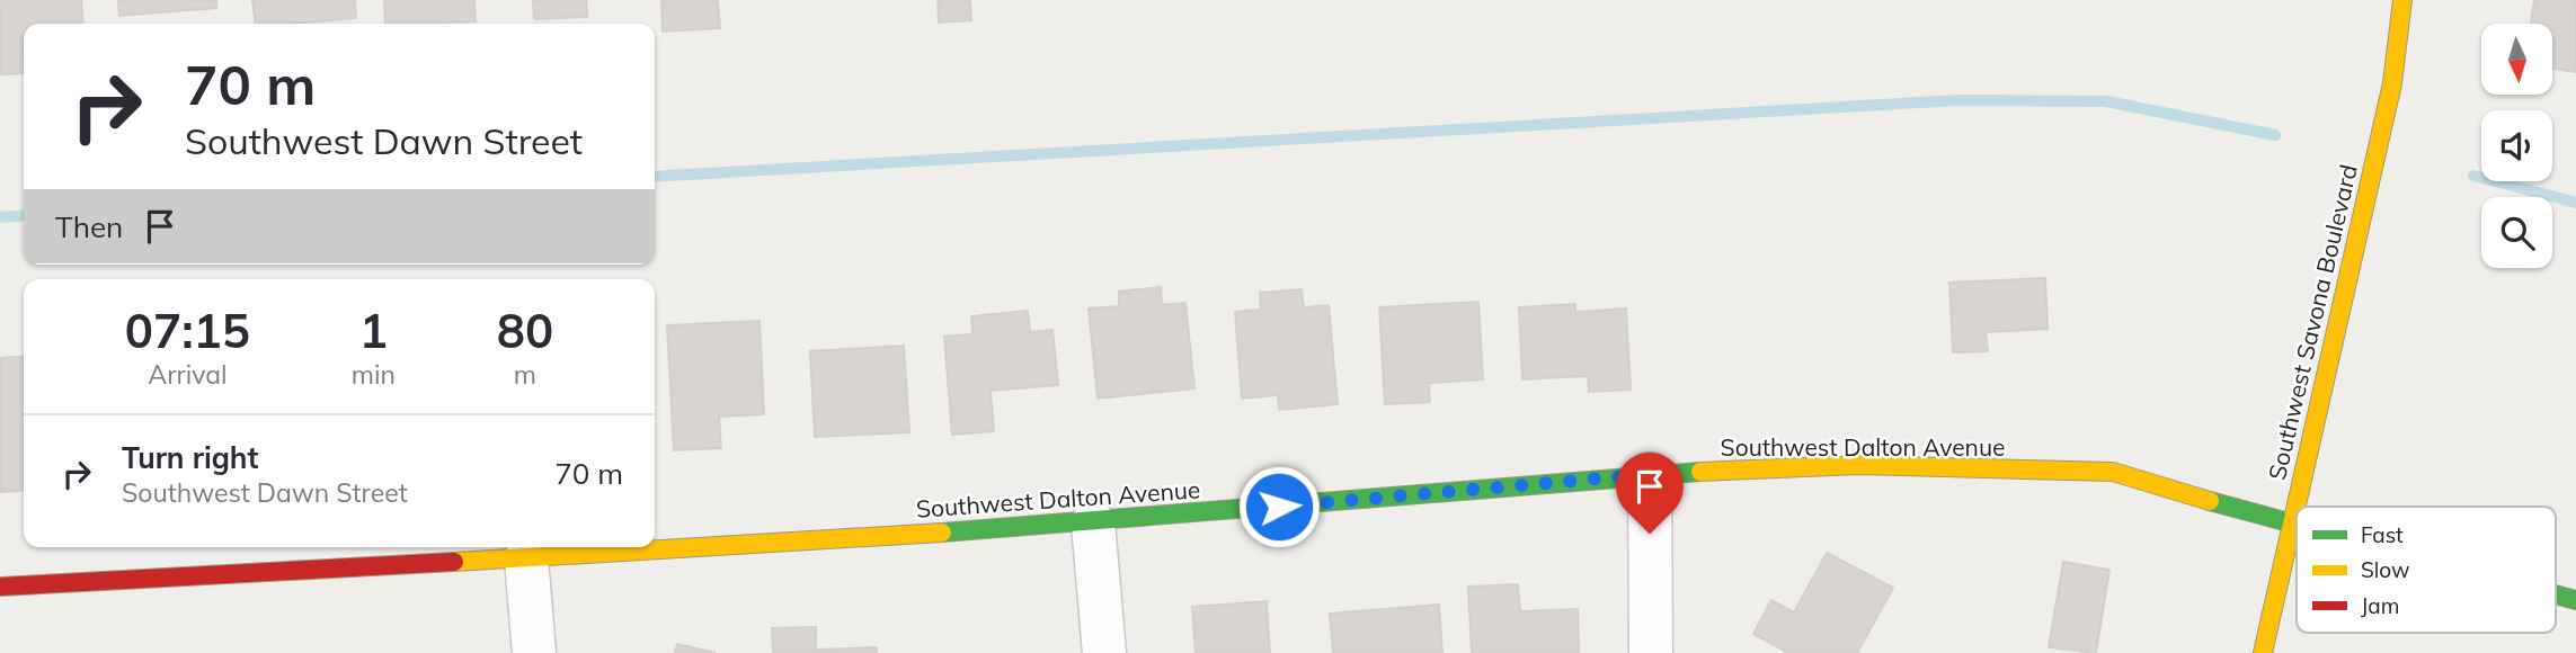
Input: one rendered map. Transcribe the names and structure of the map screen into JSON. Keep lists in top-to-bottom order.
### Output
{
  "streets": {
    "street": ["Southwest Savona Boulevard", "Southwest Dalton Avenue"]
  },
  "crossings": [
    ["Southwest Savona Boulevard", "Southwest Dalton Avenue"]
  ],
  "legend": ["Fast", "Slow", "Jam"],
  "north": "bottom",
  "page": {
    "turn": ["70 m", "Southwest Dawn Street"],
    "then": "Then",
    "eta": [
      "07:15",
      "Arrival",
      "1",
      "min",
      "80",
      "m"
    ],
    "list": [
      {
        "name": "Turn right",
        "note": "Southwest Dawn Street",
        "value": "70 m"
      }
    ]
  }
}
